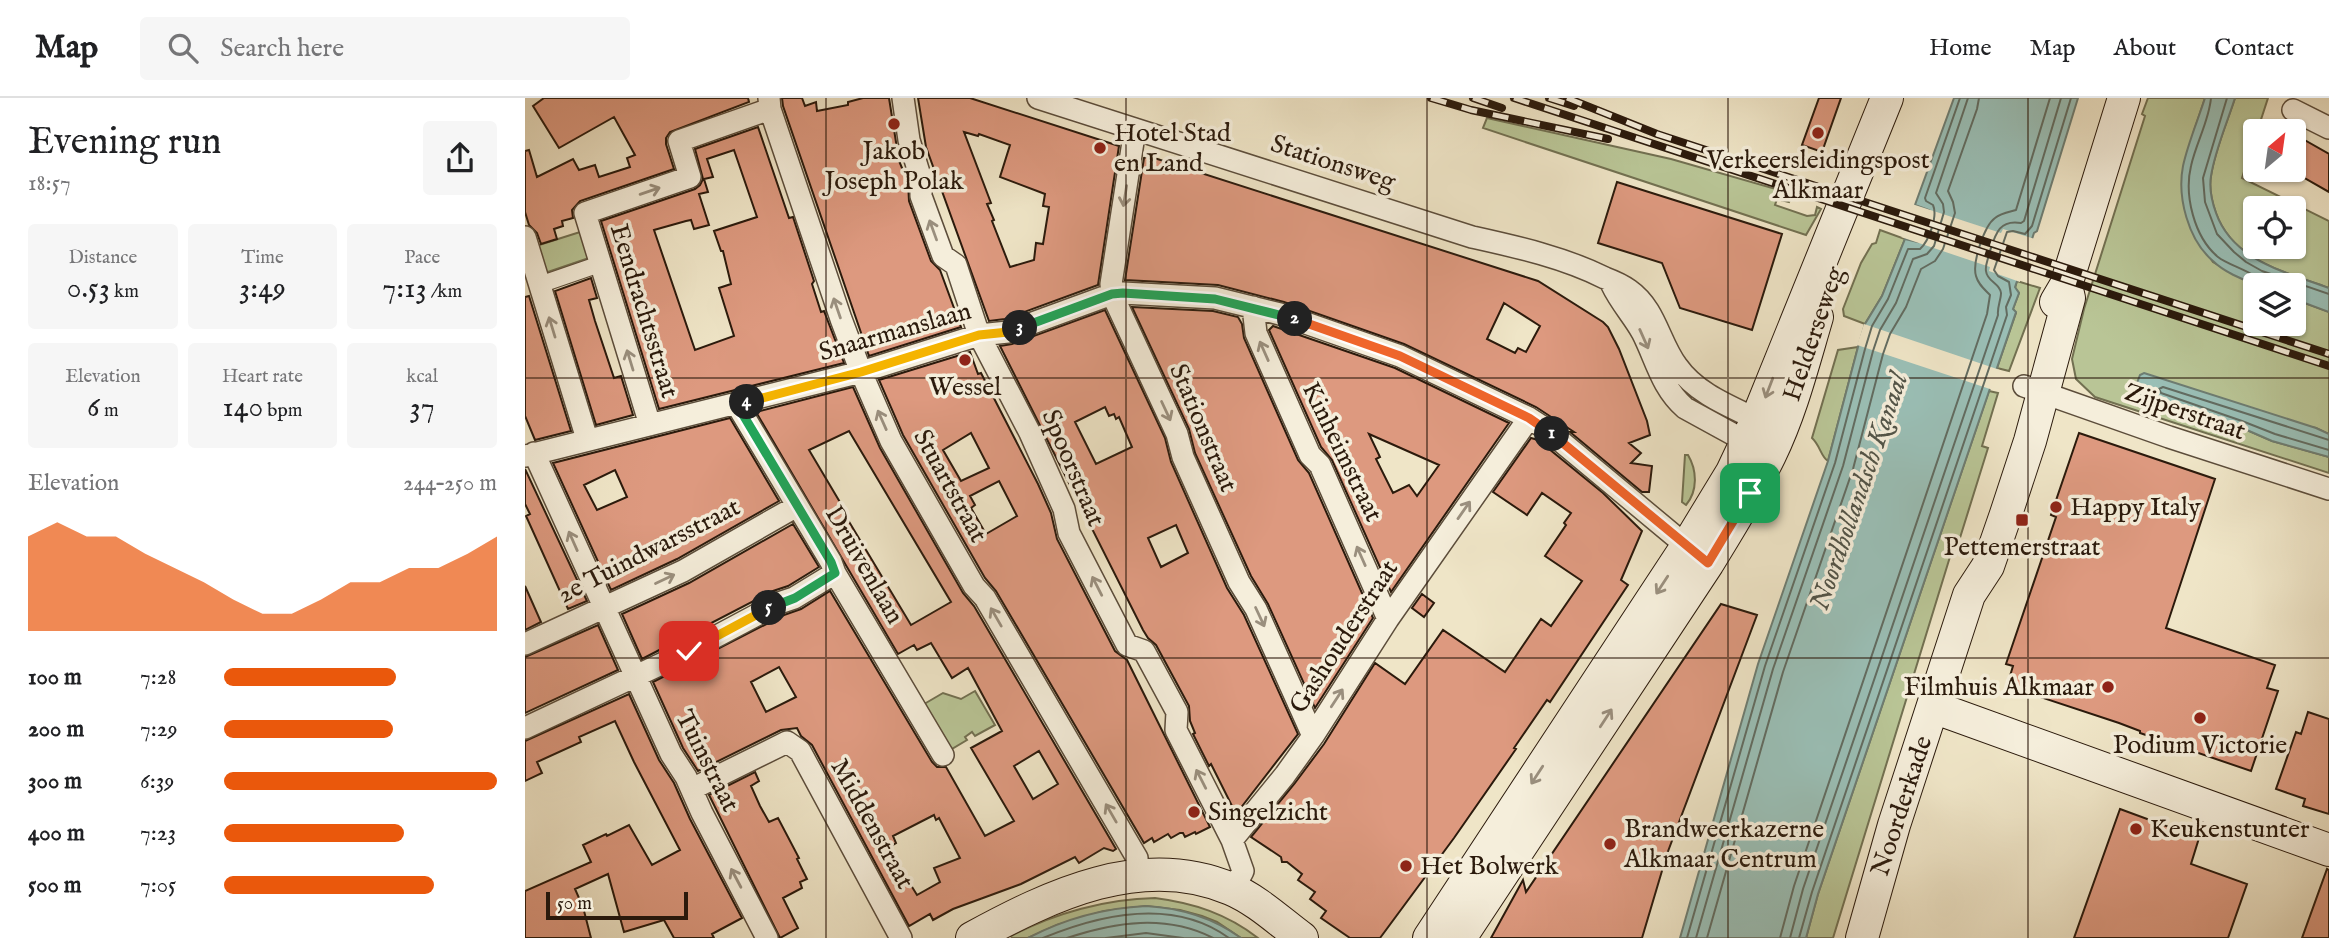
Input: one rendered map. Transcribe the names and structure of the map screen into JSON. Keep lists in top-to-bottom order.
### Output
{
  "streets": {
    "main road": ["Helderseweg", "Noorderkade"],
    "street": [
      "Stationsweg",
      "Eendrachtsstraat",
      "Snaarmanslaan",
      "Zijperstraat",
      "Stationstraat",
      "Kinheimstraat",
      "Spoorstraat",
      "Stuartstraat",
      "2e Tuindwarsstraat",
      "Druivenlaan",
      "Gashouderstraat",
      "Tuinstraat",
      "Middenstraat"
    ]
  },
  "crossings": [
    ["Stationsweg", "Helderseweg"],
    ["Stationsweg", "Stationstraat"],
    ["Eendrachtsstraat", "Snaarmanslaan"],
    ["Eendrachtsstraat", "Stuartstraat"],
    ["Snaarmanslaan", "Helderseweg"],
    ["Snaarmanslaan", "Stationstraat"],
    ["Snaarmanslaan", "Kinheimstraat"],
    ["Snaarmanslaan", "Spoorstraat"],
    ["Snaarmanslaan", "Stuartstraat"],
    ["Snaarmanslaan", "Druivenlaan"],
    ["Snaarmanslaan", "Gashouderstraat"],
    ["Snaarmanslaan", "Tuinstraat"],
    ["Zijperstraat", "Noorderkade"],
    ["Stationstraat", "Gashouderstraat"],
    ["Kinheimstraat", "Gashouderstraat"],
    ["Spoorstraat", "Gashouderstraat"],
    ["2e Tuindwarsstraat", "Druivenlaan"],
    ["2e Tuindwarsstraat", "Tuinstraat"],
    ["Tuinstraat", "Middenstraat"]
  ],
  "one_way": [
    "Stationstraat",
    "Kinheimstraat",
    "Spoorstraat",
    "Stuartstraat",
    "Gashouderstraat",
    "Tuinstraat"
  ],
  "water": ["Noordhollandsch Kanaal"],
  "places": {
    "other": [
      "Jakob Joseph Polak",
      "Verkeersleidingspost Alkmaar",
      "Hotel Stad en Land",
      "Wessel",
      "Happy Italy",
      "Filmhuis Alkmaar",
      "Podium Victorie",
      "Singelzicht",
      "Keukenstunter",
      "Brandweerkazerne Alkmaar Centrum",
      "Het Bolwerk"
    ],
    "transit": ["Pettemerstraat"]
  },
  "scale_bar": "50 m",
  "north": "top right",
  "page": {
    "header": "Map",
    "search": "Search here",
    "nav": [
      "Home",
      "Map",
      "About",
      "Contact"
    ],
    "heading": ["Evening run", "18:57"],
    "stats": [
      ["Distance", "0.53 km"],
      ["Time", "3:49"],
      ["Pace", "7:13 /km"],
      ["Elevation", "6 m"],
      ["Heart rate", "140 bpm"],
      ["kcal", "37"]
    ],
    "pins": [
      "2",
      "3",
      "4",
      "1",
      "5"
    ],
    "chart": ["Elevation", "244–250 m"],
    "list": [
      {
        "name": "100 m",
        "note": "7:28"
      },
      {
        "name": "200 m",
        "note": "7:29"
      },
      {
        "name": "300 m",
        "note": "6:39"
      },
      {
        "name": "400 m",
        "note": "7:23"
      },
      {
        "name": "500 m",
        "note": "7:05"
      }
    ],
    "scale": "50 m"
  }
}
